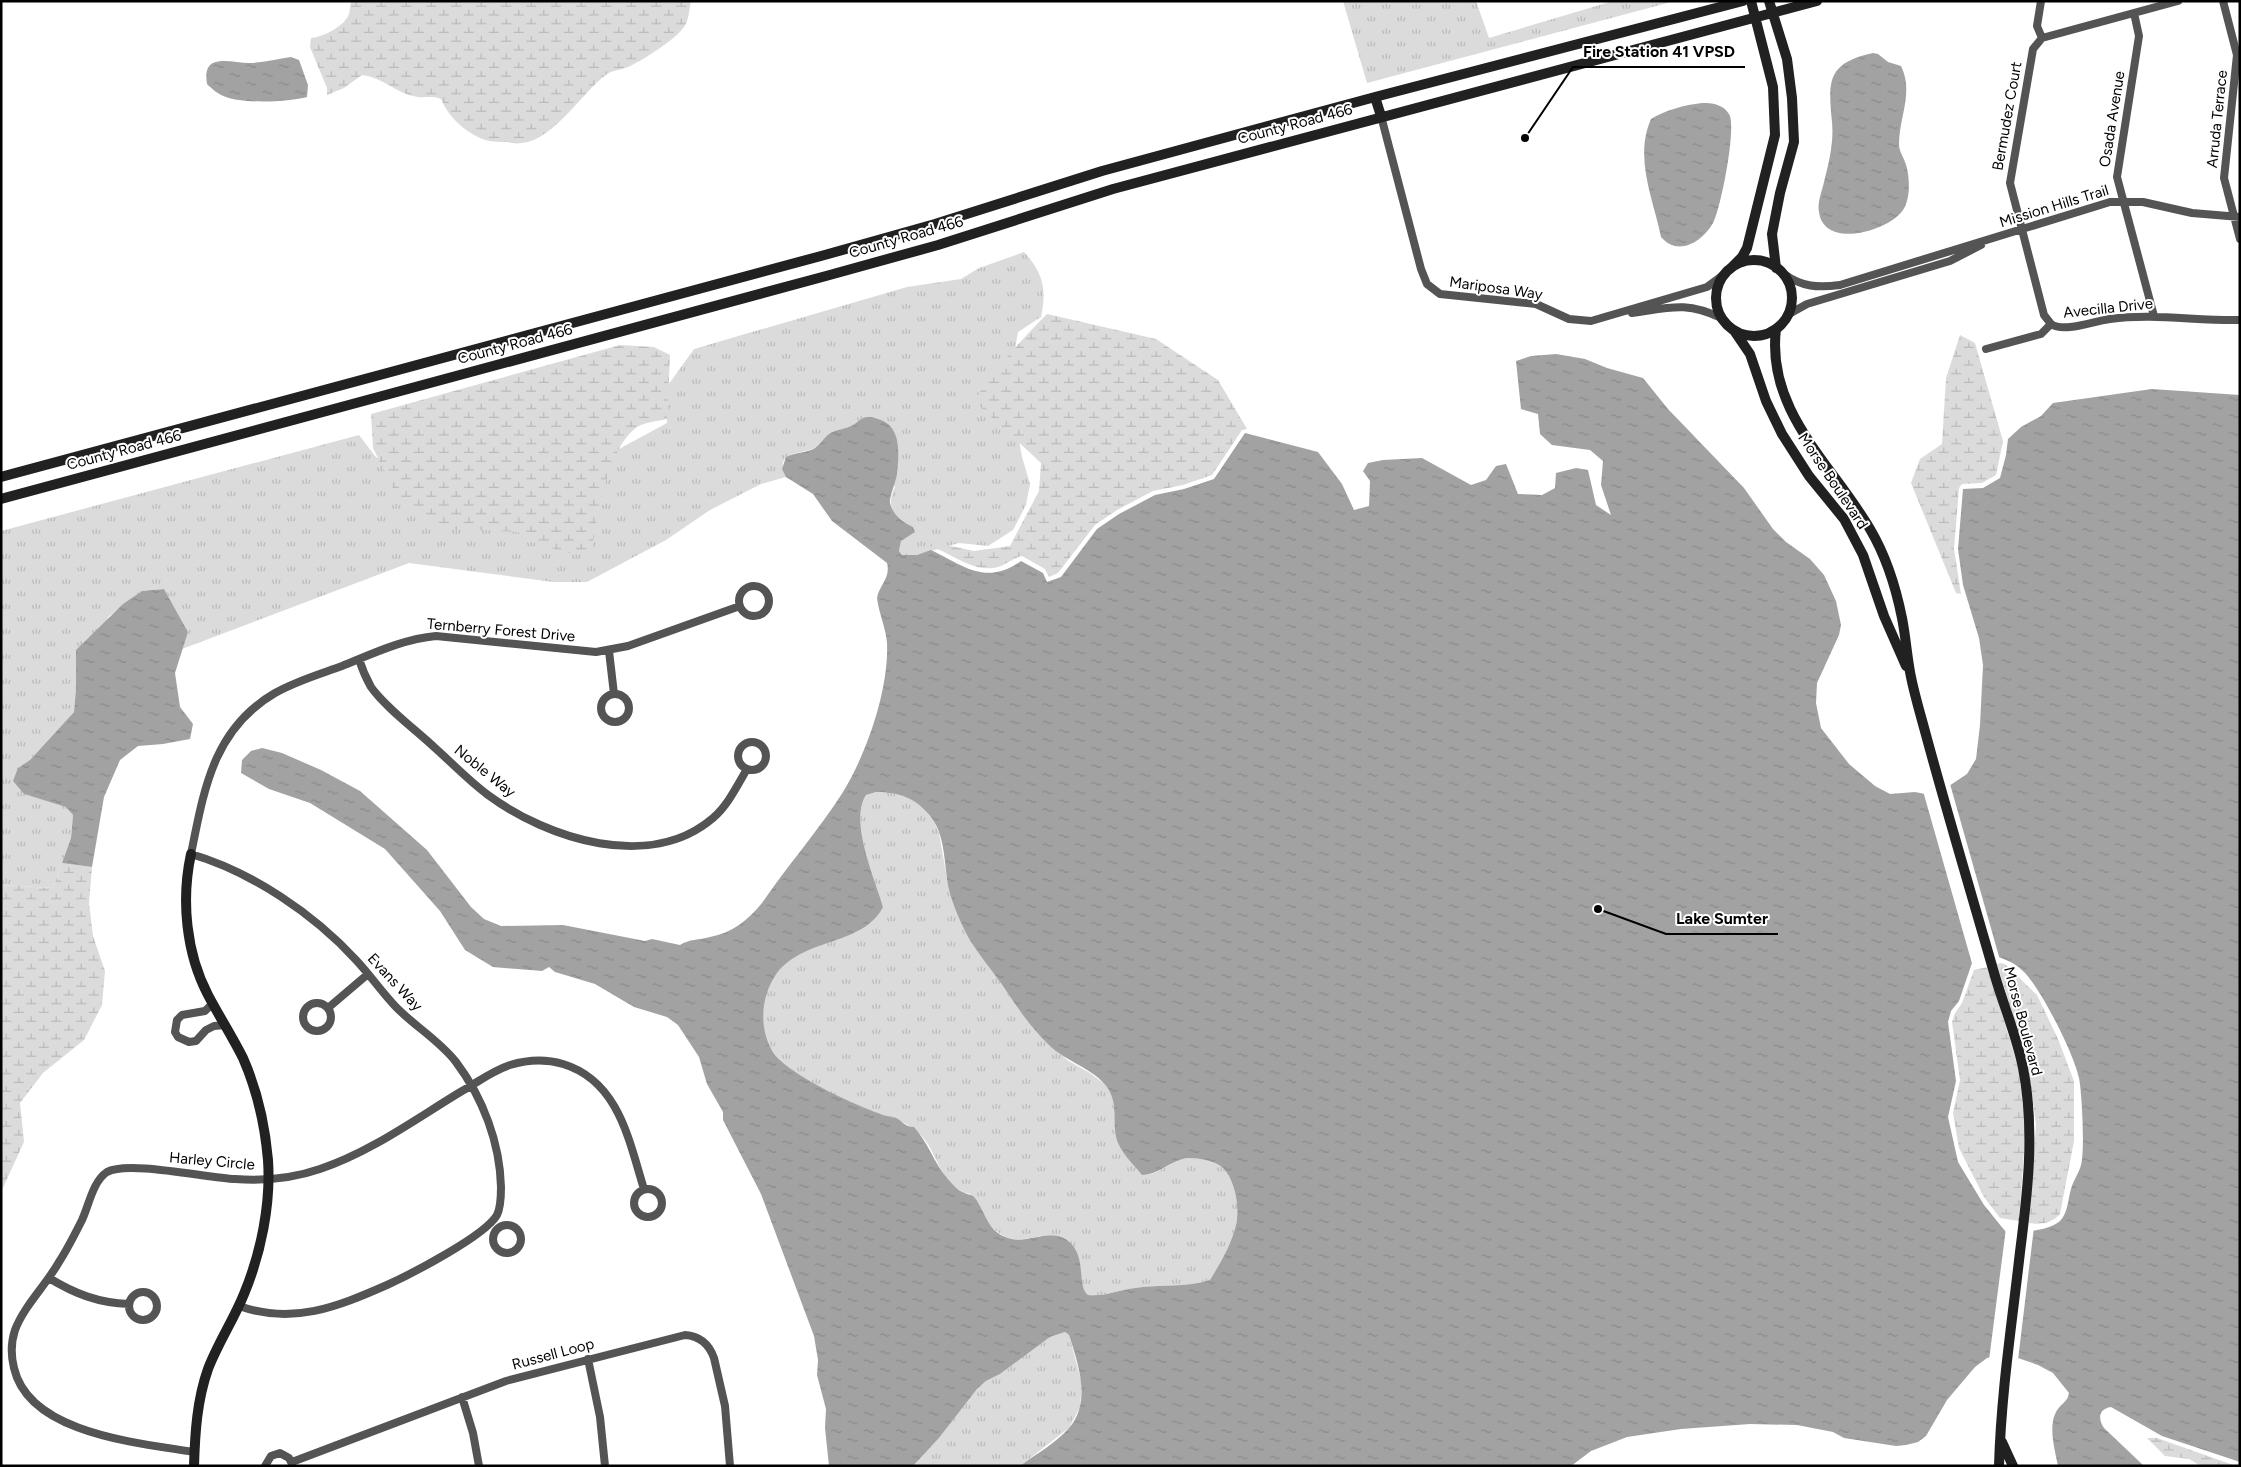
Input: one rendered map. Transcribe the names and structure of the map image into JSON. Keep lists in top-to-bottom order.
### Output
{
  "streets": {
    "main road": ["County Road 466", "Morse Boulevard", "Ternberry Forest Drive"],
    "street": [
      "Bermudez Court",
      "Osada Avenue",
      "Arruda Terrace",
      "Mission Hills Trail",
      "Mariposa Way",
      "Avecilla Drive",
      "Noble Way",
      "Evans Way",
      "Harley Circle",
      "Russell Loop"
    ]
  },
  "crossings": [
    ["Bermudez Court", "Mission Hills Trail"],
    ["Bermudez Court", "Avecilla Drive"],
    ["Osada Avenue", "Mission Hills Trail"],
    ["Osada Avenue", "Avecilla Drive"],
    ["Arruda Terrace", "Mission Hills Trail"],
    ["County Road 466", "Mariposa Way"],
    ["Mission Hills Trail", "Mariposa Way"],
    ["Mission Hills Trail", "Morse Boulevard"],
    ["Mariposa Way", "Morse Boulevard"],
    ["Ternberry Forest Drive", "Noble Way"],
    ["Ternberry Forest Drive", "Evans Way"],
    ["Ternberry Forest Drive", "Harley Circle"],
    ["Evans Way", "Harley Circle"]
  ],
  "places": ["Fire Station 41 VPSD", "Lake Sumter"]
}
